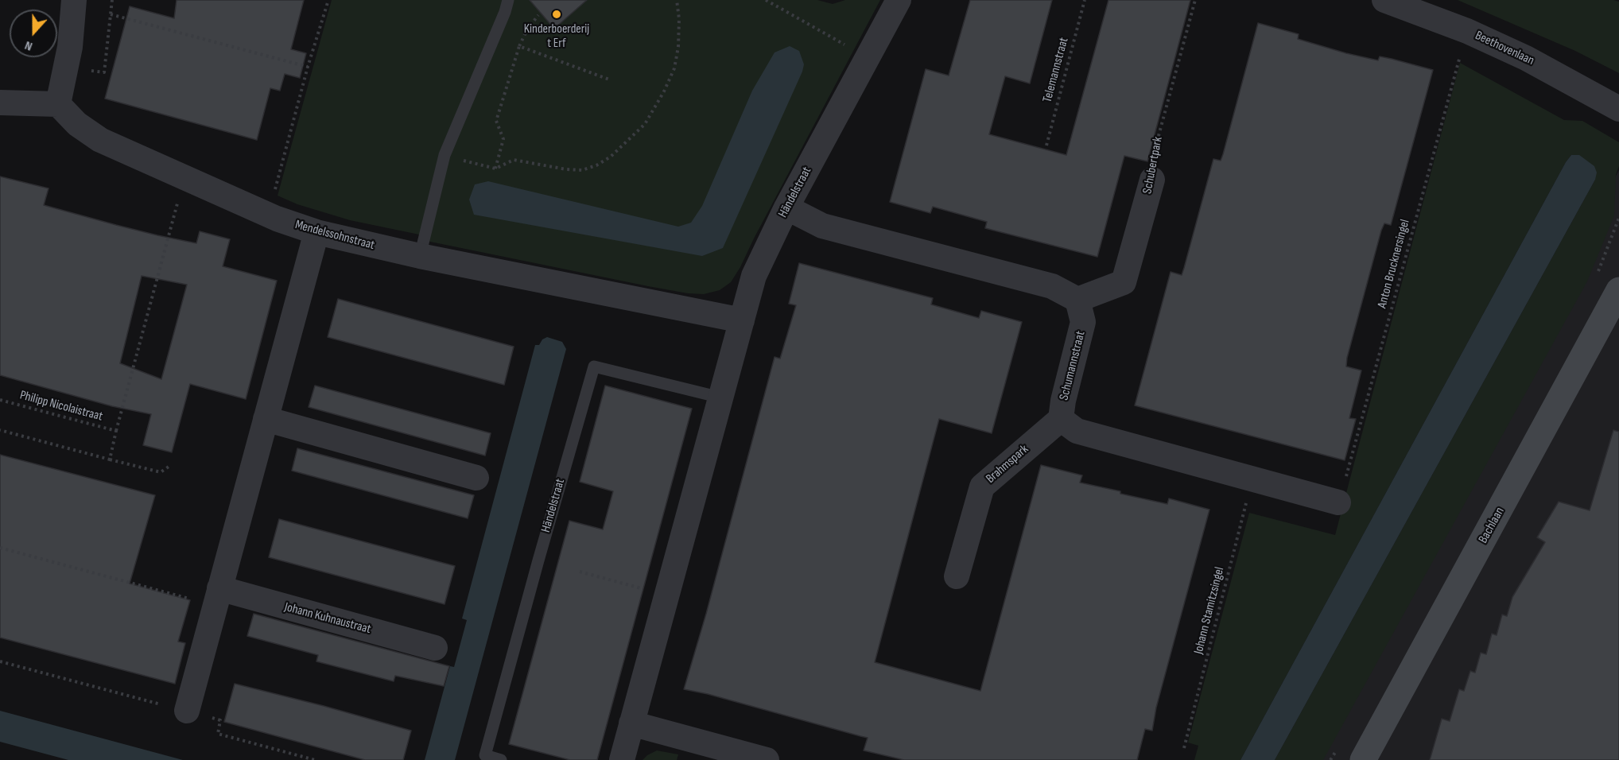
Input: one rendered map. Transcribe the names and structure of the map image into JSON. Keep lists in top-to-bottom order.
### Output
{
  "streets": {
    "main road": ["Bachlaan"],
    "street": [
      "Beethovenlaan",
      "Schubertpark",
      "Händelstraat",
      "Mendelssohnstraat",
      "Schumannstraat",
      "Brahmspark",
      "Johann Kuhnaustraat"
    ],
    "path": [
      "Telemannstraat",
      "Anton Brucknersingel",
      "Philipp Nicolaistraat",
      "Johann Stamitzsingel"
    ]
  },
  "crossings": [
    ["Beethovenlaan", "Anton Brucknersingel"],
    ["Schubertpark", "Schumannstraat"],
    ["Händelstraat", "Mendelssohnstraat"],
    ["Anton Brucknersingel", "Schumannstraat"],
    ["Schumannstraat", "Brahmspark"],
    ["Schumannstraat", "Johann Stamitzsingel"]
  ],
  "places": ["Kinderboerderij t Erf"],
  "north": "bottom"
}
